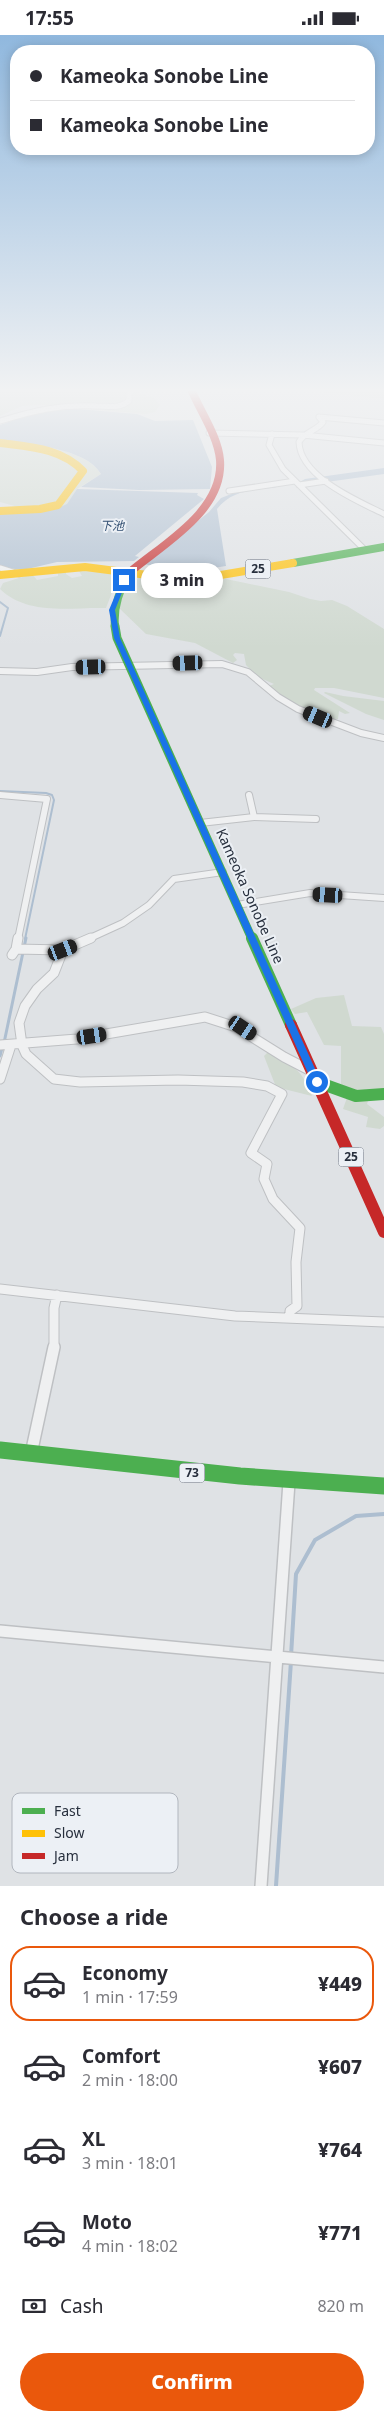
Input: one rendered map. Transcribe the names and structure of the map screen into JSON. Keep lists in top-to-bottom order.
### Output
{
  "streets": {
    "main road": ["25", "Kameoka Sonobe Line", "73"]
  },
  "crossings": [
    ["25", "Kameoka Sonobe Line"]
  ],
  "water": ["下池"],
  "legend": ["Fast", "Slow", "Jam"],
  "page": {
    "status": "17:55",
    "banner": ["Kameoka Sonobe Line", "Kameoka Sonobe Line"],
    "bubble": "3 min",
    "heading": "Choose a ride",
    "list": [
      {
        "name": "Economy",
        "note": "1 min · 17:59",
        "value": "¥449"
      },
      {
        "name": "Comfort",
        "note": "2 min · 18:00",
        "value": "¥607"
      },
      {
        "name": "XL",
        "note": "3 min · 18:01",
        "value": "¥764"
      },
      {
        "name": "Moto",
        "note": "4 min · 18:02",
        "value": "¥771"
      }
    ],
    "pay": ["Cash", "820 m"],
    "buttons": "Confirm"
  }
}
